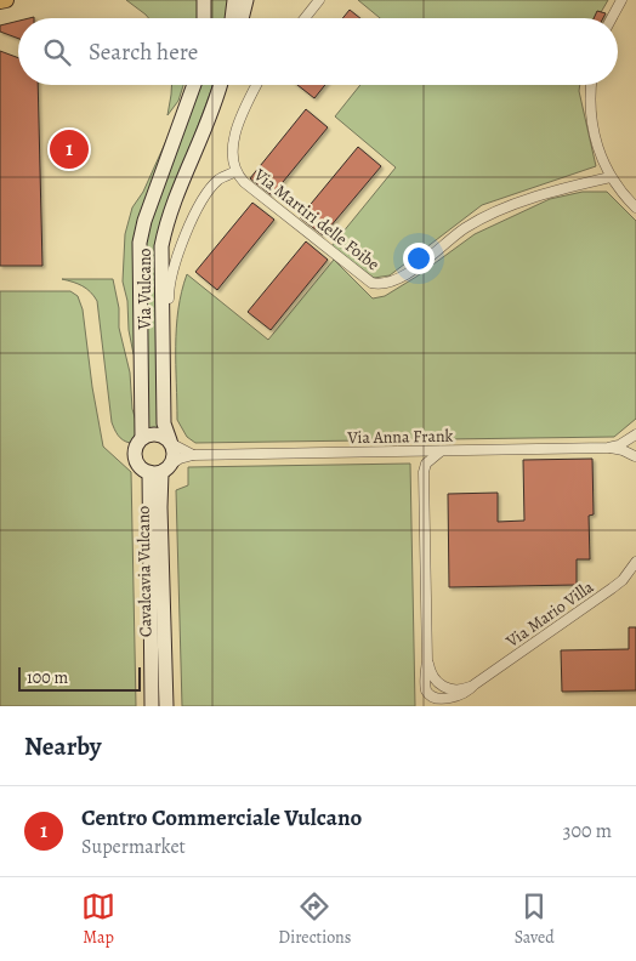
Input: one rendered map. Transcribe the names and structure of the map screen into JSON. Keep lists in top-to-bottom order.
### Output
{
  "streets": {
    "main road": ["Via Vulcano", "Cavalcavia Vulcano"],
    "street": ["Via Martiri delle Foibe", "Via Anna Frank", "Via Mario Villa"]
  },
  "crossings": [
    ["Via Martiri delle Foibe", "Via Vulcano"],
    ["Via Vulcano", "Via Anna Frank"],
    ["Via Vulcano", "Cavalcavia Vulcano"],
    ["Via Anna Frank", "Cavalcavia Vulcano"]
  ],
  "scale_bar": "100 m",
  "page": {
    "search": "Search here",
    "pins": "1",
    "scale": "100 m",
    "heading": "Nearby",
    "list": [
      {
        "mark": "1",
        "name": "Centro Commerciale Vulcano",
        "note": "Supermarket",
        "value": "300 m"
      }
    ],
    "nav": ["Map", "Directions", "Saved"]
  }
}
